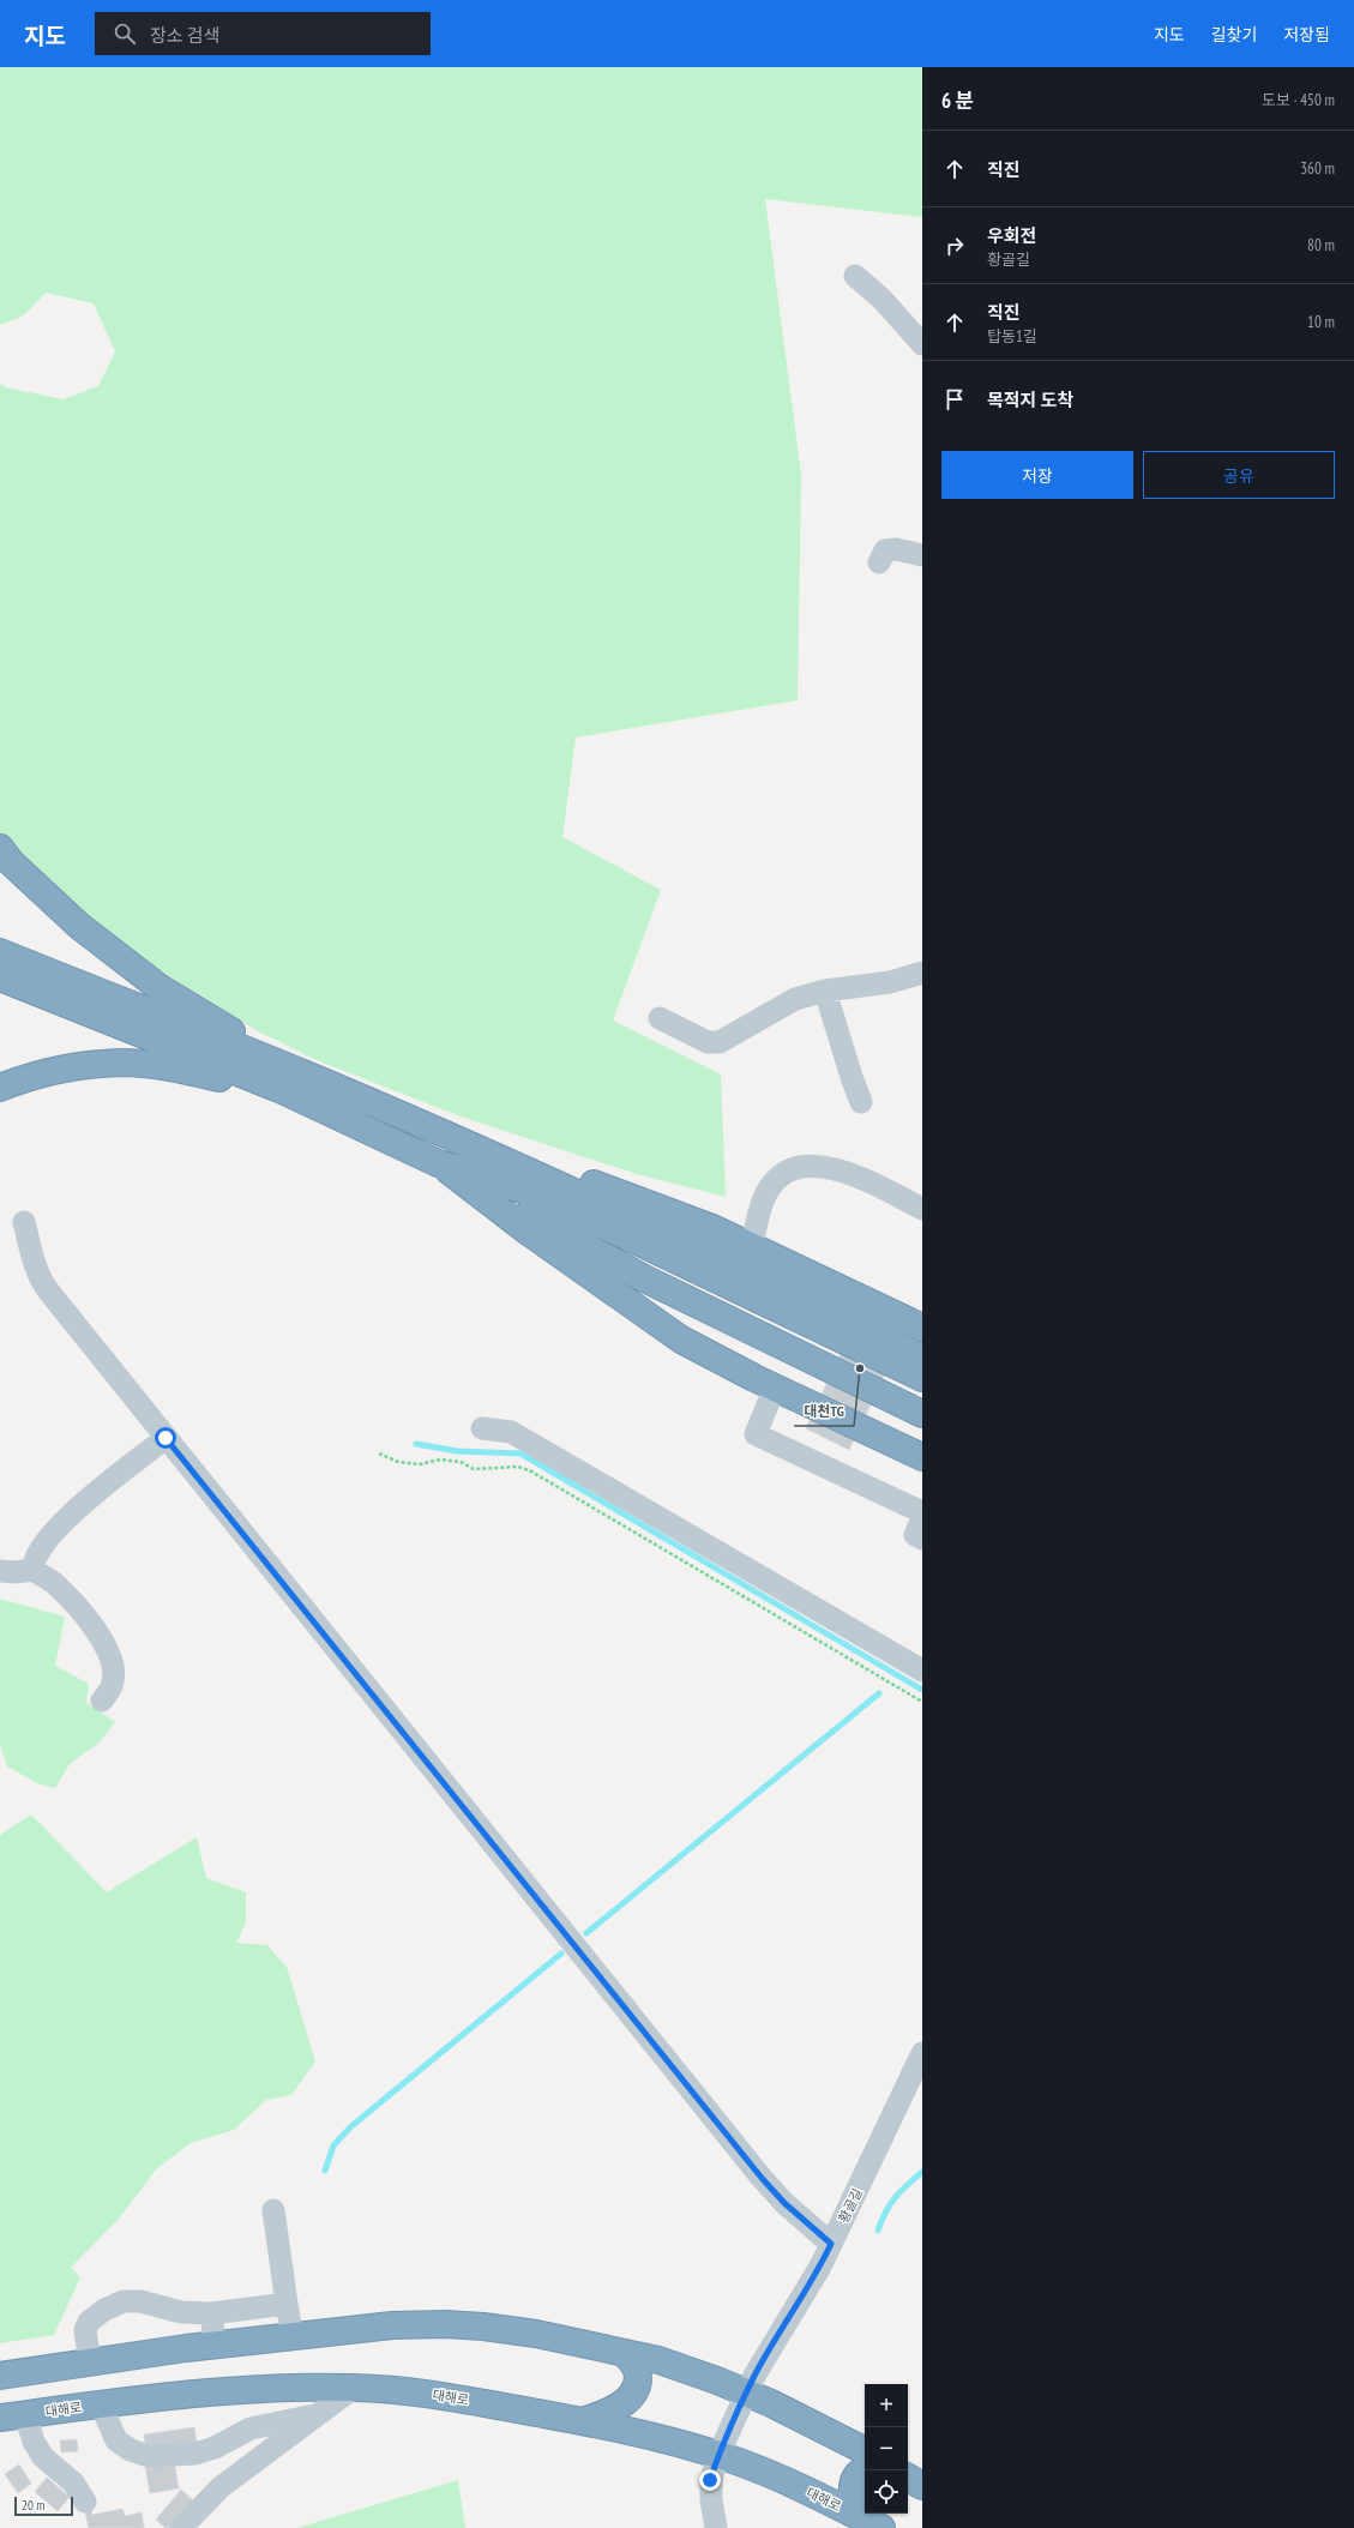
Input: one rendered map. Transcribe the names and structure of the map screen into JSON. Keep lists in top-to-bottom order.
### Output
{
  "streets": {
    "highway": ["대해로"],
    "street": ["황골길"]
  },
  "crossings": [
    ["황골길", "대해로"]
  ],
  "places": ["대천TG"],
  "scale_bar": "20 m",
  "page": {
    "header": "지도",
    "search": "장소 검색",
    "nav": ["지도", "길찾기", "저장됨"],
    "heading": ["6 분", "도보 · 450 m"],
    "list": [
      ["직진", "360 m"],
      ["우회전", "황골길", "80 m"],
      ["직진", "탑동1길", "10 m"],
      "목적지 도착"
    ],
    "buttons": ["저장", "공유"],
    "map_buttons": ["+", "−"],
    "scale": "20 m"
  }
}
